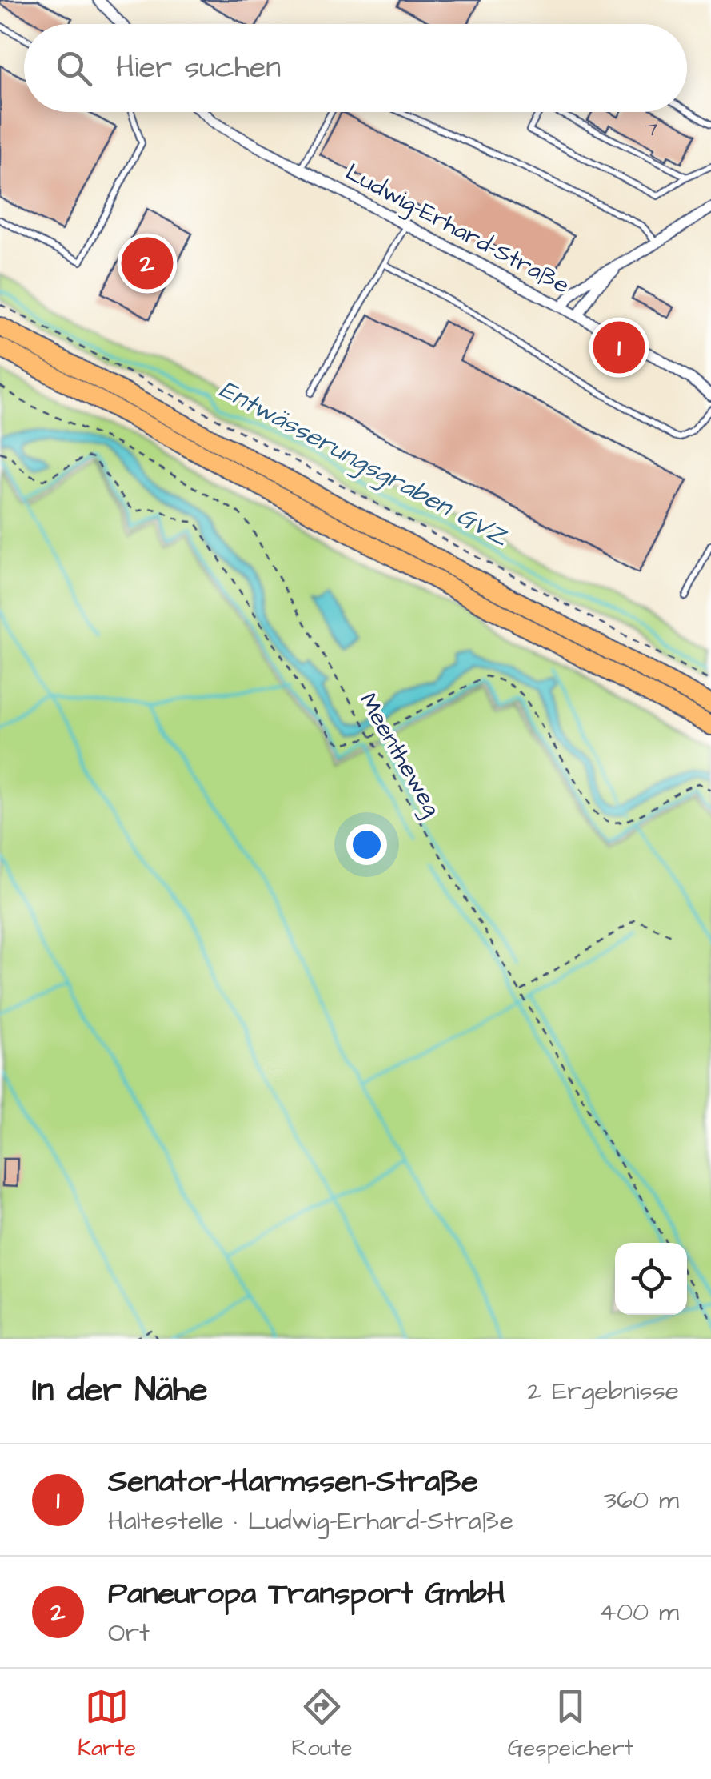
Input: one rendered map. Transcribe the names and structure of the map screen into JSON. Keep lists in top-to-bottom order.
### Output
{
  "streets": {
    "street": ["Ludwig-Erhard-Straße"],
    "path": ["Meentheweg"]
  },
  "water": ["Entwässerungsgraben GVZ"],
  "house_numbers": ["7"],
  "page": {
    "search": "Hier suchen",
    "pins": ["2", "1"],
    "heading": ["In der Nähe", "2 Ergebnisse"],
    "list": [
      {
        "mark": "1",
        "name": "Senator-Harmssen-Straße",
        "note": "Haltestelle · Ludwig-Erhard-Straße",
        "value": "360 m"
      },
      {
        "mark": "2",
        "name": "Paneuropa Transport GmbH",
        "note": "Ort",
        "value": "400 m"
      }
    ],
    "nav": ["Karte", "Route", "Gespeichert"]
  }
}
